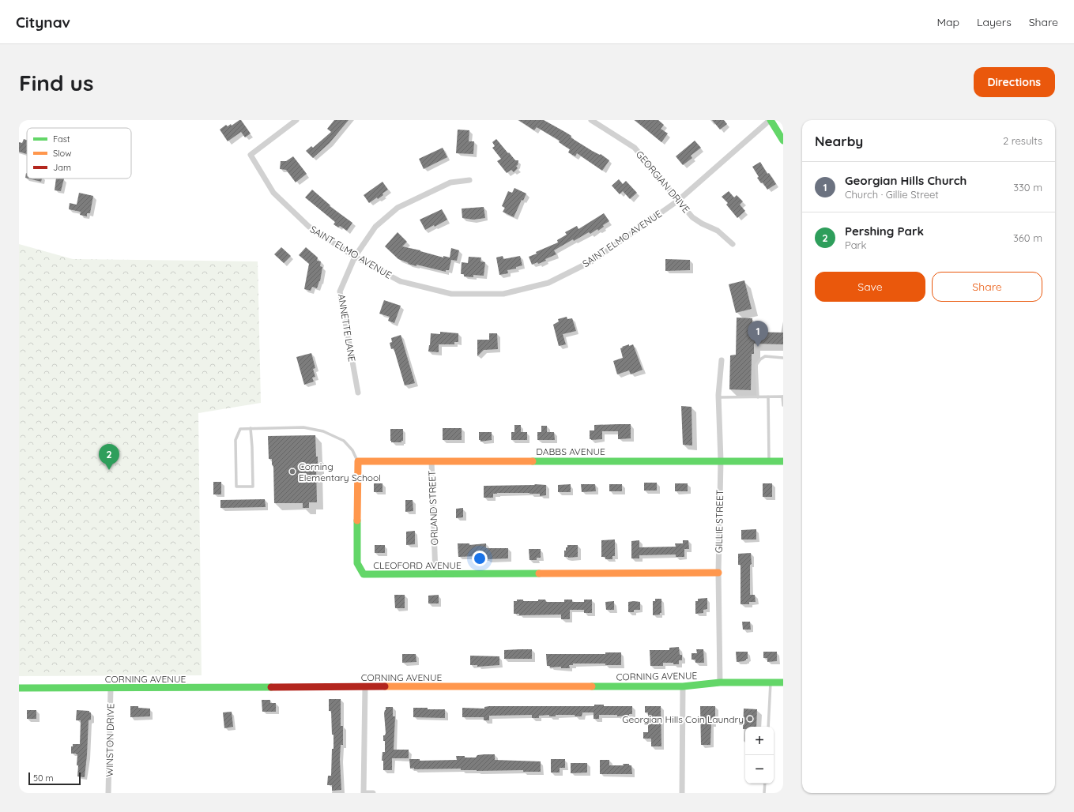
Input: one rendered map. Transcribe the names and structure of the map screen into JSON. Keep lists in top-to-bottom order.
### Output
{
  "streets": {
    "street": [
      "GEORGIAN DRIVE",
      "SAINT ELMO AVENUE",
      "ANNETTE LANE",
      "DABBS AVENUE",
      "ORLAND STREET",
      "GILLIE STREET",
      "CLEOFORD AVENUE",
      "CORNING AVENUE",
      "WINSTON DRIVE"
    ]
  },
  "crossings": [
    ["GEORGIAN DRIVE", "SAINT ELMO AVENUE"],
    ["SAINT ELMO AVENUE", "ANNETTE LANE"],
    ["DABBS AVENUE", "ORLAND STREET"],
    ["DABBS AVENUE", "GILLIE STREET"],
    ["DABBS AVENUE", "CLEOFORD AVENUE"],
    ["ORLAND STREET", "CLEOFORD AVENUE"],
    ["GILLIE STREET", "CLEOFORD AVENUE"],
    ["GILLIE STREET", "CORNING AVENUE"],
    ["CORNING AVENUE", "WINSTON DRIVE"]
  ],
  "places": ["Corning Elementary School", "Georgian Hills Coin Laundry"],
  "legend": ["Fast", "Slow", "Jam"],
  "scale_bar": "50 m",
  "page": {
    "header": "Citynav",
    "nav": ["Map", "Layers", "Share"],
    "buttons": [
      "Directions",
      ["Save", "Share"]
    ],
    "title": "Find us",
    "heading": ["Nearby", "2 results"],
    "list": [
      {
        "mark": "1",
        "name": "Georgian Hills Church",
        "note": "Church · Gillie Street",
        "value": "330 m"
      },
      {
        "mark": "2",
        "name": "Pershing Park",
        "note": "Park",
        "value": "360 m"
      }
    ],
    "pins": ["1", "2"],
    "map_buttons": ["+", "−"],
    "scale": "50 m"
  }
}
